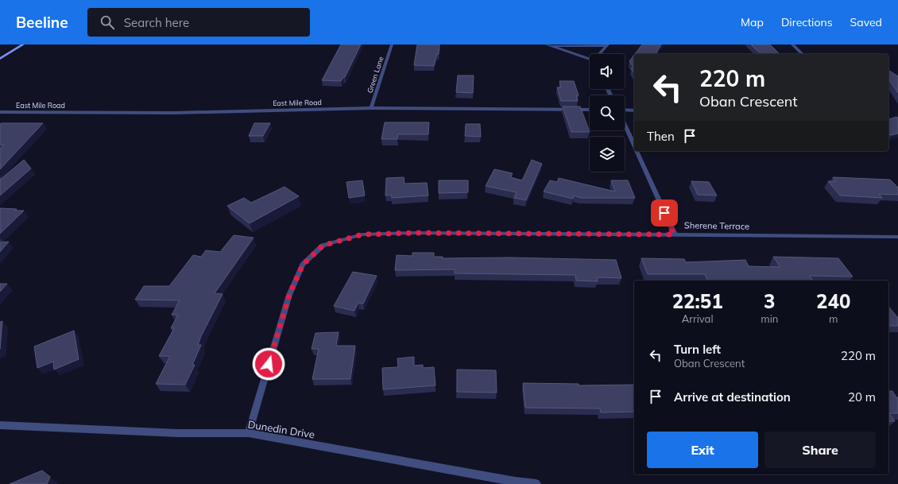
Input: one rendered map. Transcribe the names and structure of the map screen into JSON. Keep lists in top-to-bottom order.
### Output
{
  "streets": {
    "street": [
      "Green Lane",
      "East Mile Road",
      "Sherene Terrace",
      "Dunedin Drive"
    ]
  },
  "crossings": [
    ["Green Lane", "East Mile Road"],
    ["Sherene Terrace", "Dunedin Drive"]
  ],
  "page": {
    "header": "Beeline",
    "search": "Search here",
    "nav": ["Map", "Directions", "Saved"],
    "turn": ["220 m", "Oban Crescent"],
    "then": "Then",
    "eta": [
      "22:51",
      "Arrival",
      "3",
      "min",
      "240",
      "m"
    ],
    "list": [
      {
        "name": "Turn left",
        "note": "Oban Crescent",
        "value": "220 m"
      },
      {
        "name": "Arrive at destination",
        "value": "20 m"
      }
    ],
    "buttons": ["Exit", "Share"]
  }
}
